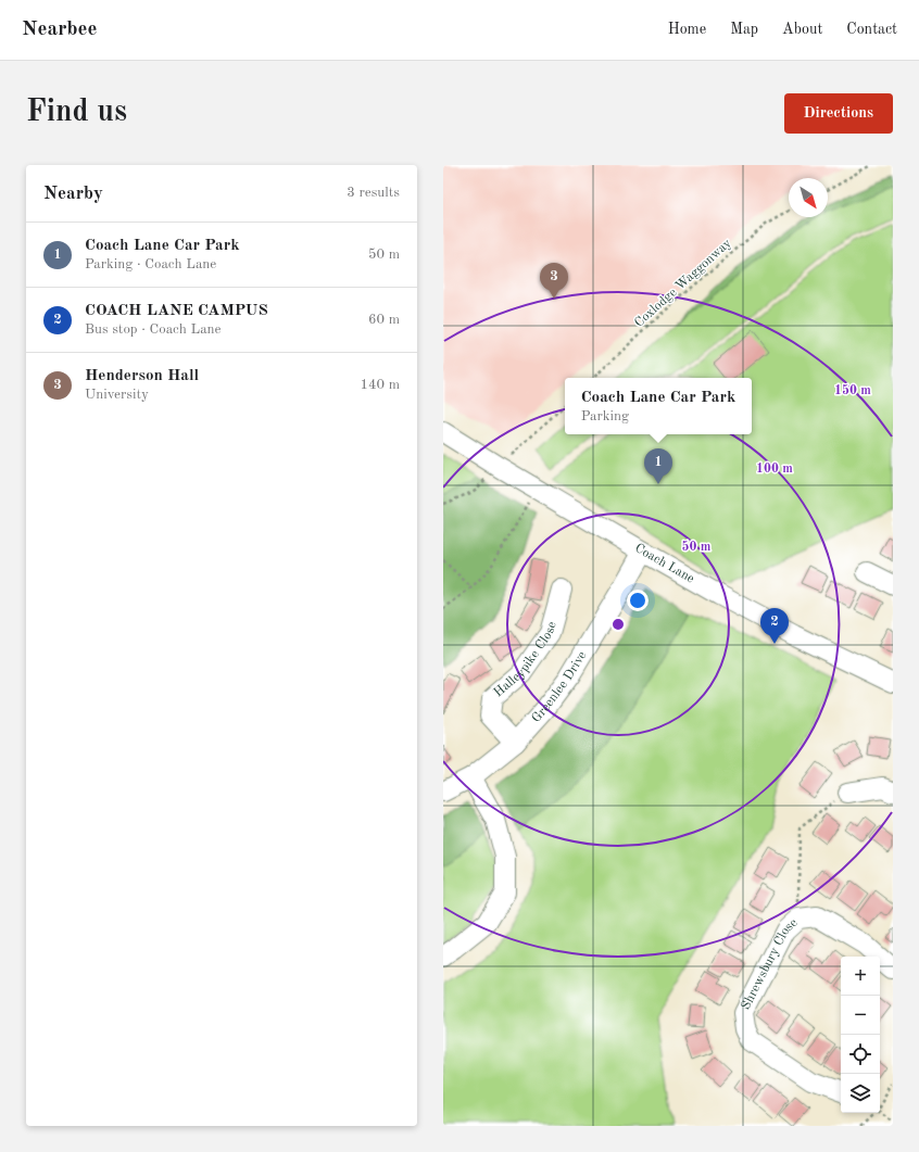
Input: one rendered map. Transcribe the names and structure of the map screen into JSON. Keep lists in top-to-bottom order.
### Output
{
  "streets": {
    "street": [
      "Coach Lane",
      "Halleypike Close",
      "Greenlee Drive",
      "Shrewsbury Close"
    ],
    "path": ["Coxlodge Waggonway"]
  },
  "crossings": [
    ["Coach Lane", "Greenlee Drive"],
    ["Halleypike Close", "Greenlee Drive"]
  ],
  "north": "bottom right",
  "page": {
    "header": "Nearbee",
    "nav": [
      "Home",
      "Map",
      "About",
      "Contact"
    ],
    "buttons": "Directions",
    "title": "Find us",
    "heading": ["Nearby", "3 results"],
    "list": [
      {
        "mark": "1",
        "name": "Coach Lane Car Park",
        "note": "Parking · Coach Lane",
        "value": "50 m"
      },
      {
        "mark": "2",
        "name": "COACH LANE CAMPUS",
        "note": "Bus stop · Coach Lane",
        "value": "60 m"
      },
      {
        "mark": "3",
        "name": "Henderson Hall",
        "note": "University",
        "value": "140 m"
      }
    ],
    "pins": ["3", "1", "2"],
    "popup": ["Coach Lane Car Park", "Parking"],
    "map_buttons": ["+", "−"]
  },
  "rings": ["150 m", "100 m", "50 m"]
}
